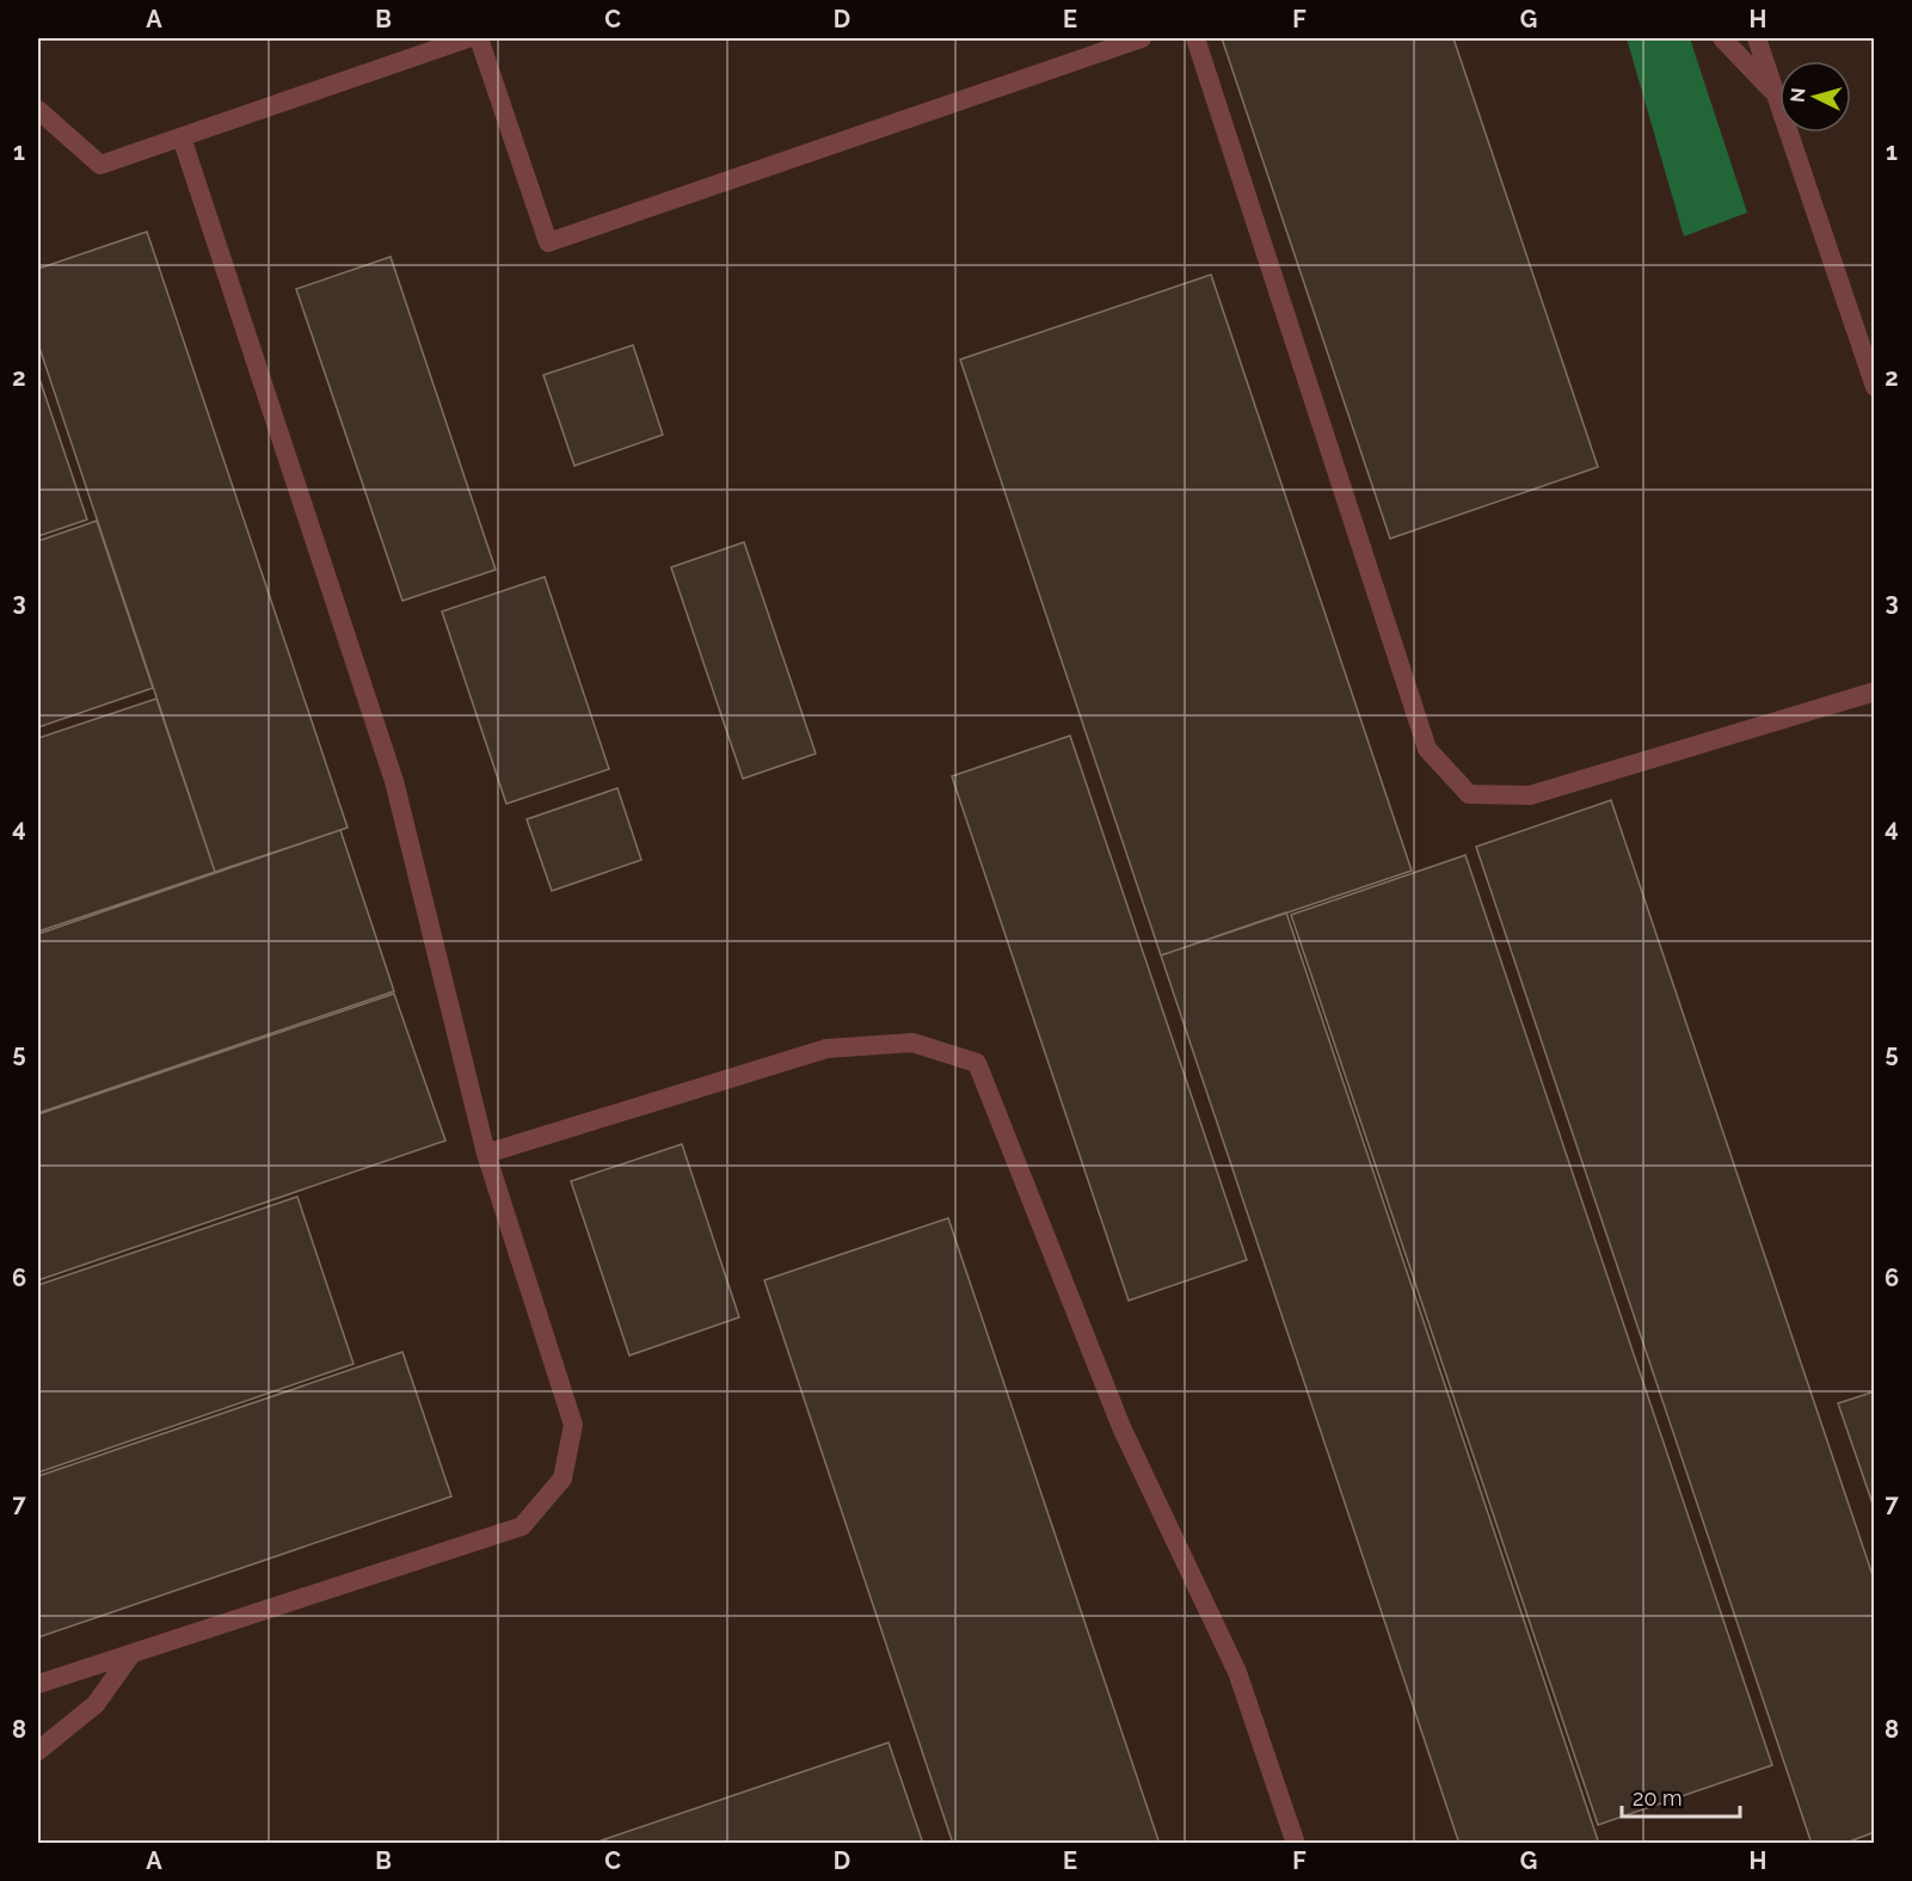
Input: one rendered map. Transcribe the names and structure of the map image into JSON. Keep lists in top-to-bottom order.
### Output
{
  "scale_bar": "20 m",
  "north": "left",
  "grid": {
    "columns": [
      "A",
      "B",
      "C",
      "D",
      "E",
      "F",
      "G",
      "H"
    ],
    "rows": [
      "1",
      "2",
      "3",
      "4",
      "5",
      "6",
      "7",
      "8"
    ]
  }
}
